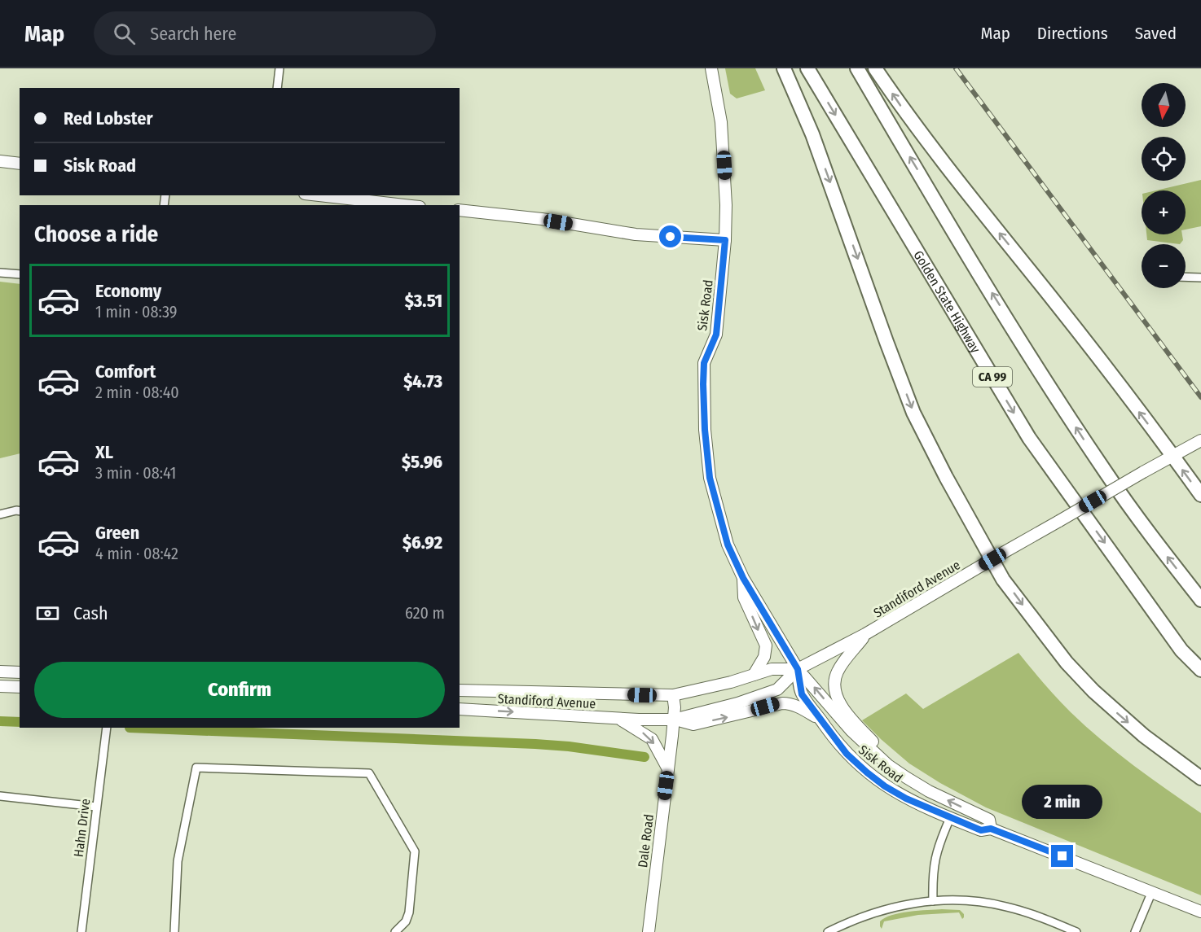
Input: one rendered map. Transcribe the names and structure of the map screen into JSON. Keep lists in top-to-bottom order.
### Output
{
  "streets": {
    "highway": ["Golden State Highway", "CA 99"],
    "main road": ["Sisk Road", "Standiford Avenue", "Dale Road"],
    "street": ["Hahn Drive"]
  },
  "crossings": [
    ["Sisk Road", "Standiford Avenue"],
    ["Standiford Avenue", "Dale Road"]
  ],
  "north": "bottom",
  "page": {
    "header": "Map",
    "search": "Search here",
    "nav": ["Map", "Directions", "Saved"],
    "map_buttons": ["+", "−"],
    "banner": ["Red Lobster", "Sisk Road"],
    "heading": "Choose a ride",
    "list": [
      {
        "name": "Economy",
        "note": "1 min · 08:39",
        "value": "$3.51"
      },
      {
        "name": "Comfort",
        "note": "2 min · 08:40",
        "value": "$4.73"
      },
      {
        "name": "XL",
        "note": "3 min · 08:41",
        "value": "$5.96"
      },
      {
        "name": "Green",
        "note": "4 min · 08:42",
        "value": "$6.92"
      }
    ],
    "pay": ["Cash", "620 m"],
    "buttons": "Confirm",
    "bubble": "2 min"
  }
}
